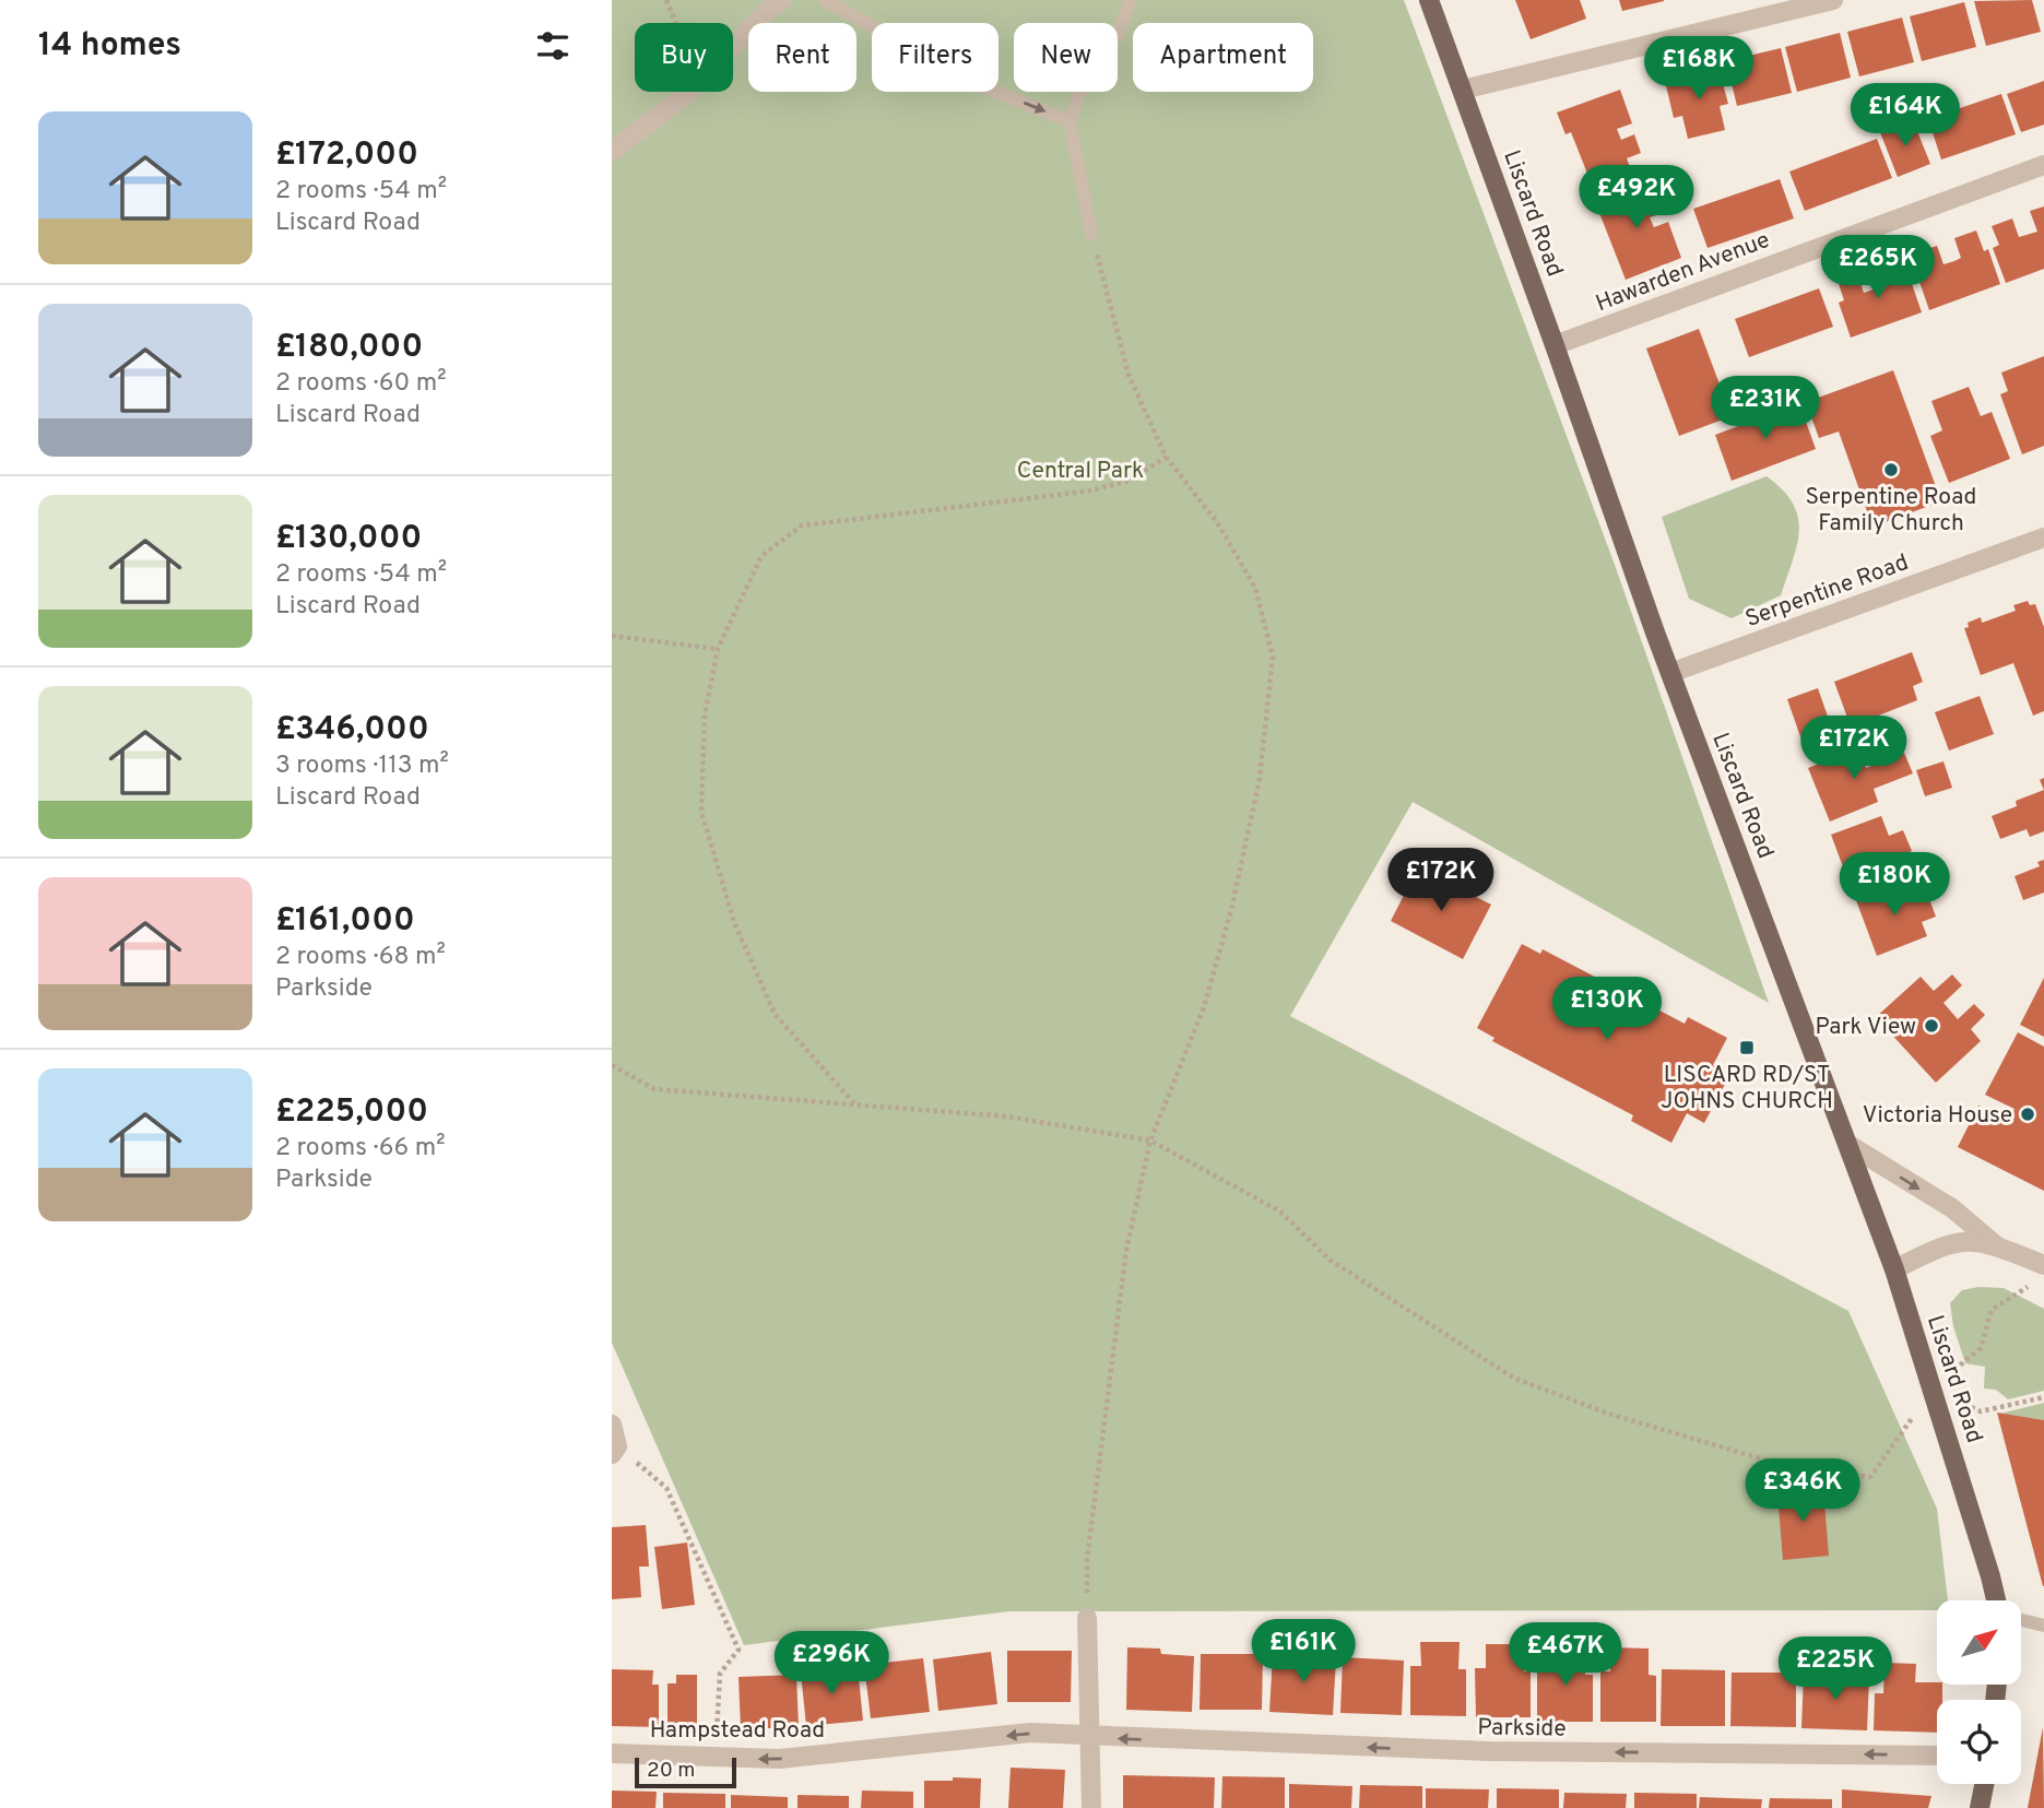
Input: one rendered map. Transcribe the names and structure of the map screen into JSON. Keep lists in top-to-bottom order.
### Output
{
  "streets": {
    "main road": ["Liscard Road"],
    "street": [
      "Hawarden Avenue",
      "Serpentine Road",
      "Parkside",
      "Hampstead Road"
    ]
  },
  "crossings": [
    ["Liscard Road", "Hawarden Avenue"],
    ["Liscard Road", "Serpentine Road"],
    ["Parkside", "Hampstead Road"]
  ],
  "one_way": ["Parkside", "Hampstead Road"],
  "parks": ["Central Park"],
  "places": {
    "other": ["Serpentine Road Family Church", "Park View", "Victoria House"],
    "transit": ["LISCARD RD/ST JOHNS CHURCH"]
  },
  "scale_bar": "20 m",
  "north": "top right",
  "page": {
    "heading": "14 homes",
    "chip": [
      "Buy",
      "Rent",
      "Filters",
      "New",
      "Apartment"
    ],
    "price": [
      "£168K",
      "£164K",
      "£492K",
      "£265K",
      "£231K",
      "£172K",
      "£172K",
      "£180K",
      "£130K",
      "£346K",
      "£161K",
      "£467K",
      "£296K",
      "£225K"
    ],
    "list": [
      {
        "name": "£172,000",
        "note": "2 rooms · 54 m² · Liscard Road"
      },
      {
        "name": "£180,000",
        "note": "2 rooms · 60 m² · Liscard Road"
      },
      {
        "name": "£130,000",
        "note": "2 rooms · 54 m² · Liscard Road"
      },
      {
        "name": "£346,000",
        "note": "3 rooms · 113 m² · Liscard Road"
      },
      {
        "name": "£161,000",
        "note": "2 rooms · 68 m² · Parkside"
      },
      {
        "name": "£225,000",
        "note": "2 rooms · 66 m² · Parkside"
      }
    ],
    "scale": "20 m"
  }
}
